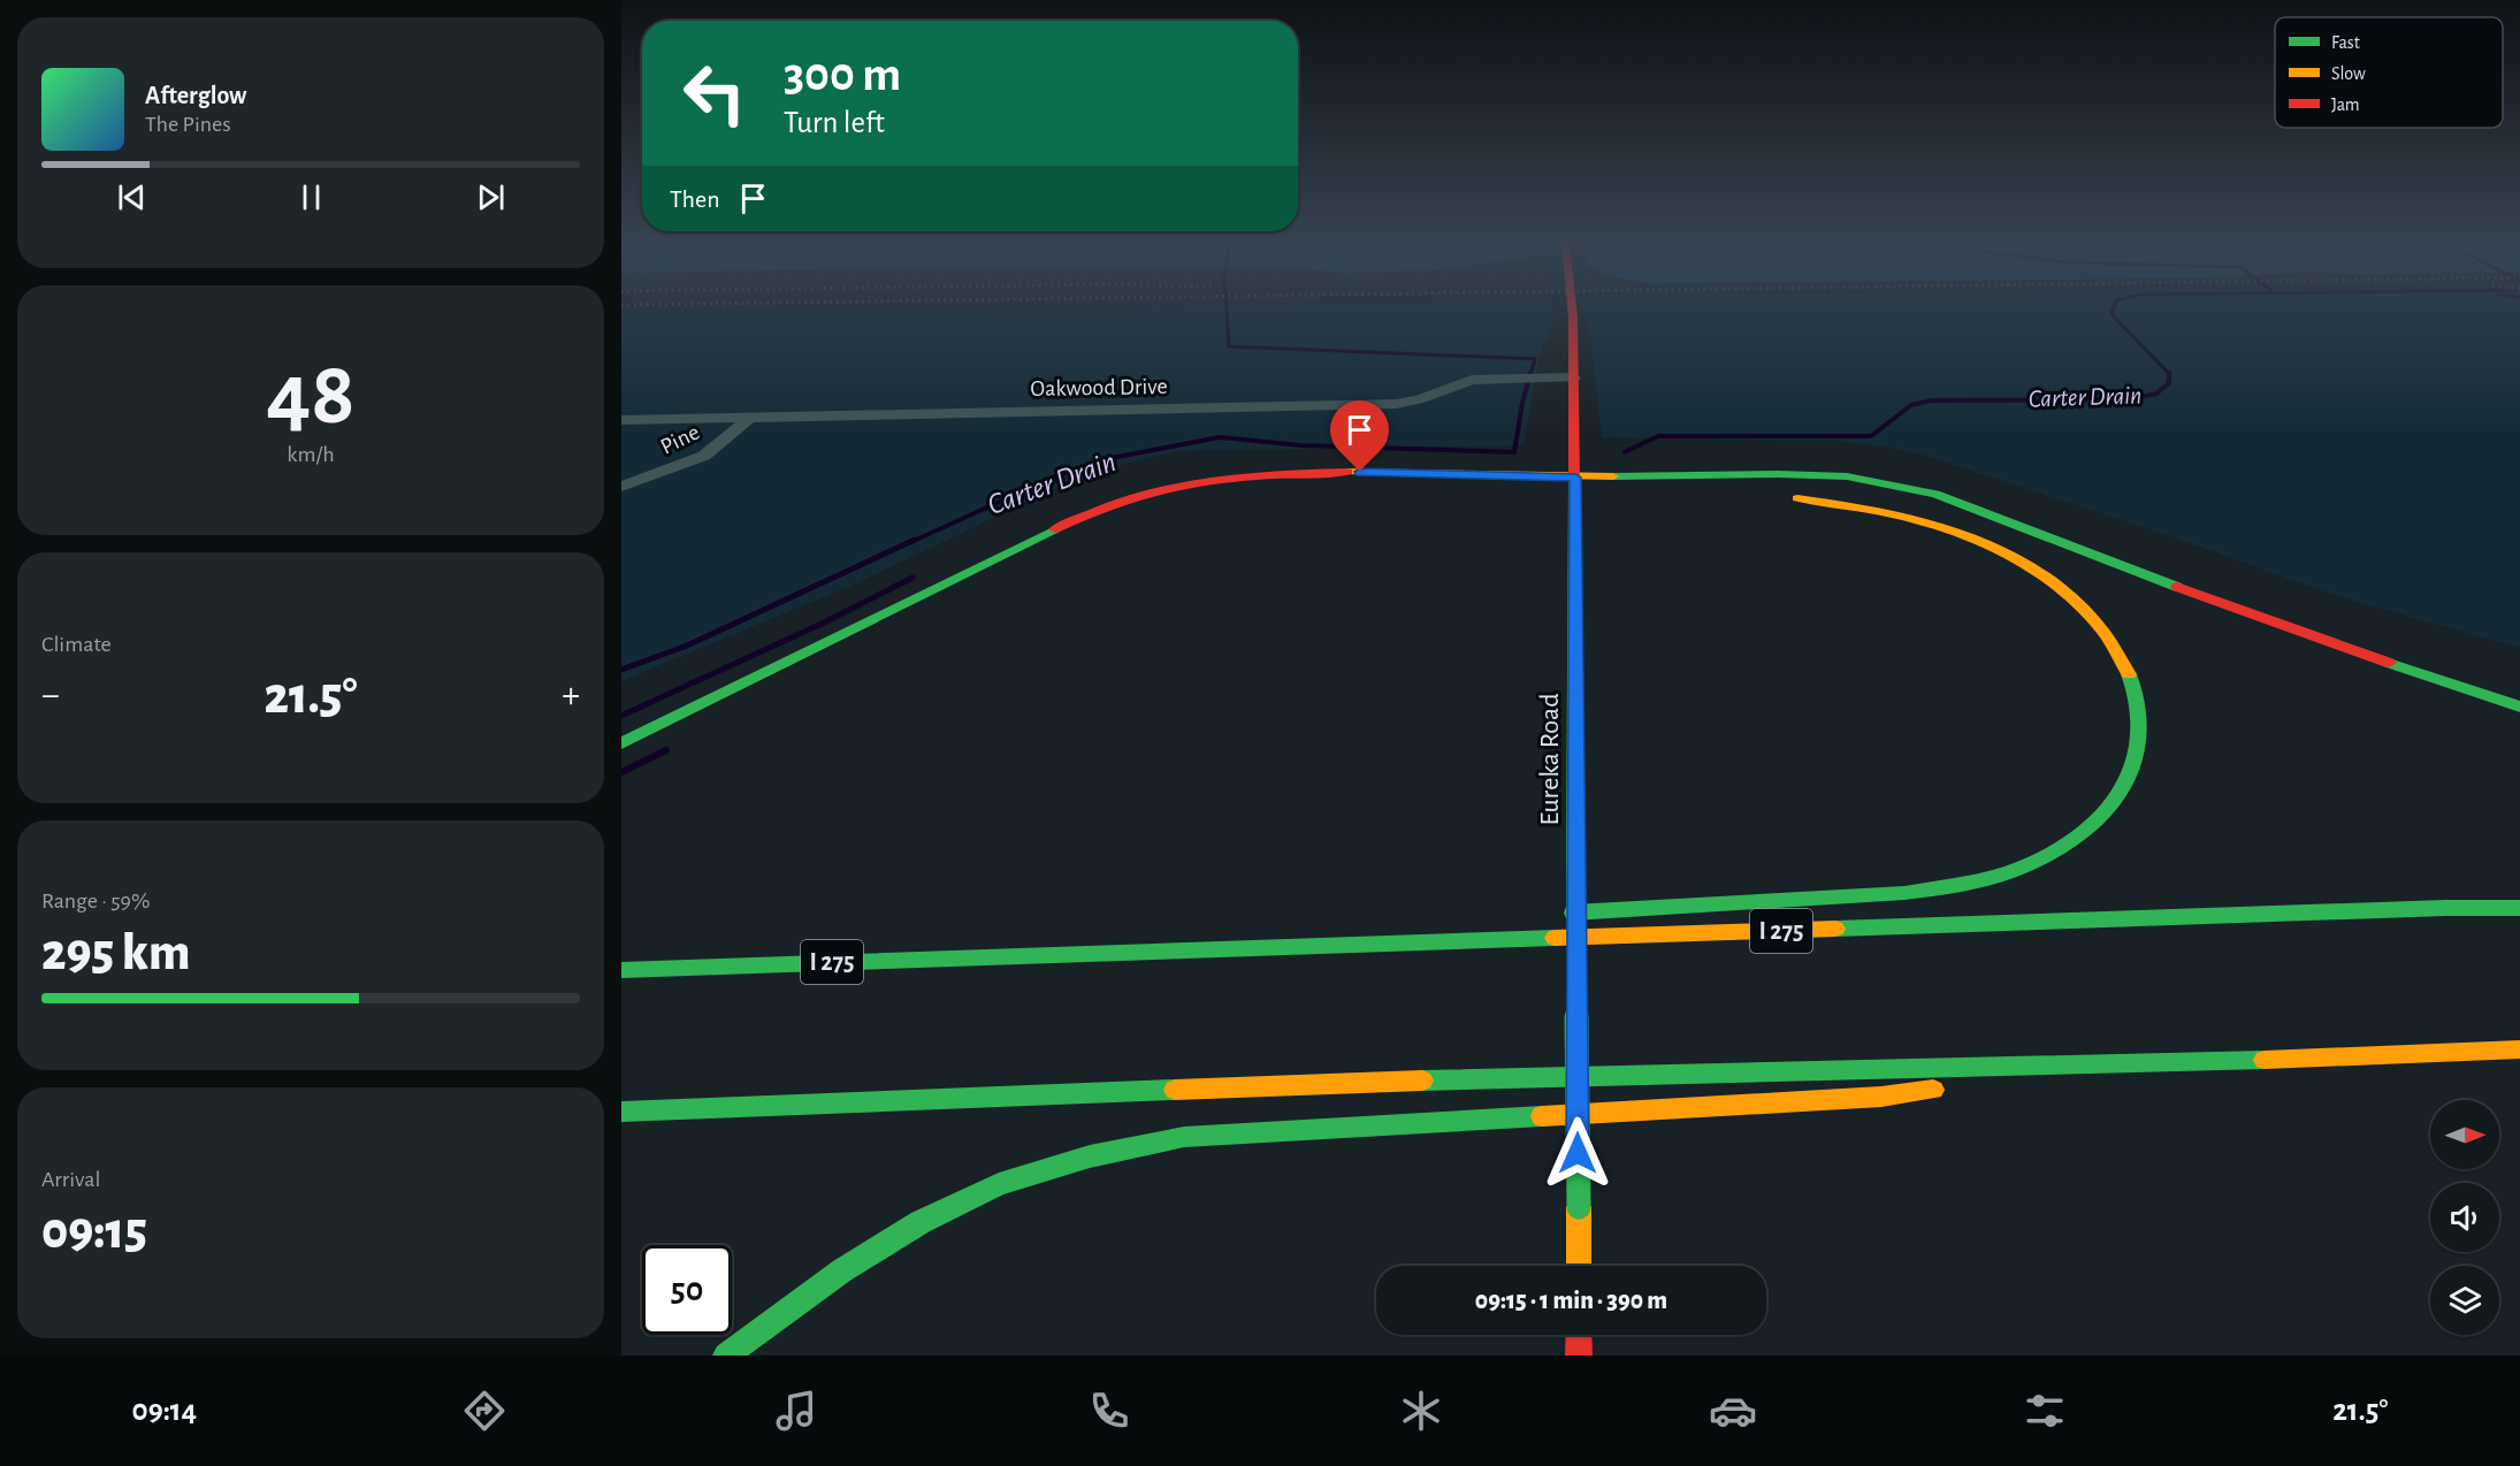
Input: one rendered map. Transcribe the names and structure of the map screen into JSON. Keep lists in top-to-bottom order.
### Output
{
  "streets": {
    "main road": ["Eureka Road", "I 275"],
    "street": ["Oakwood Drive", "Pine"]
  },
  "crossings": [
    ["Oakwood Drive", "Pine"],
    ["Oakwood Drive", "Eureka Road"]
  ],
  "water": ["Carter Drain"],
  "legend": ["Fast", "Slow", "Jam"],
  "north": "right",
  "page": {
    "turn": ["300 m", "Turn left"],
    "song": ["Afterglow", "The Pines"],
    "then": "Then",
    "tile": [
      ["48", "km/h"],
      "Climate",
      ["Range · 59%", "295 km"],
      ["Arrival", "09:15"]
    ],
    "heat": ["−", "21.5°", "+"],
    "limit": "50",
    "trip": "09:15 · 1 min · 390 m",
    "tabs": ["09:14", "21.5°"]
  }
}
